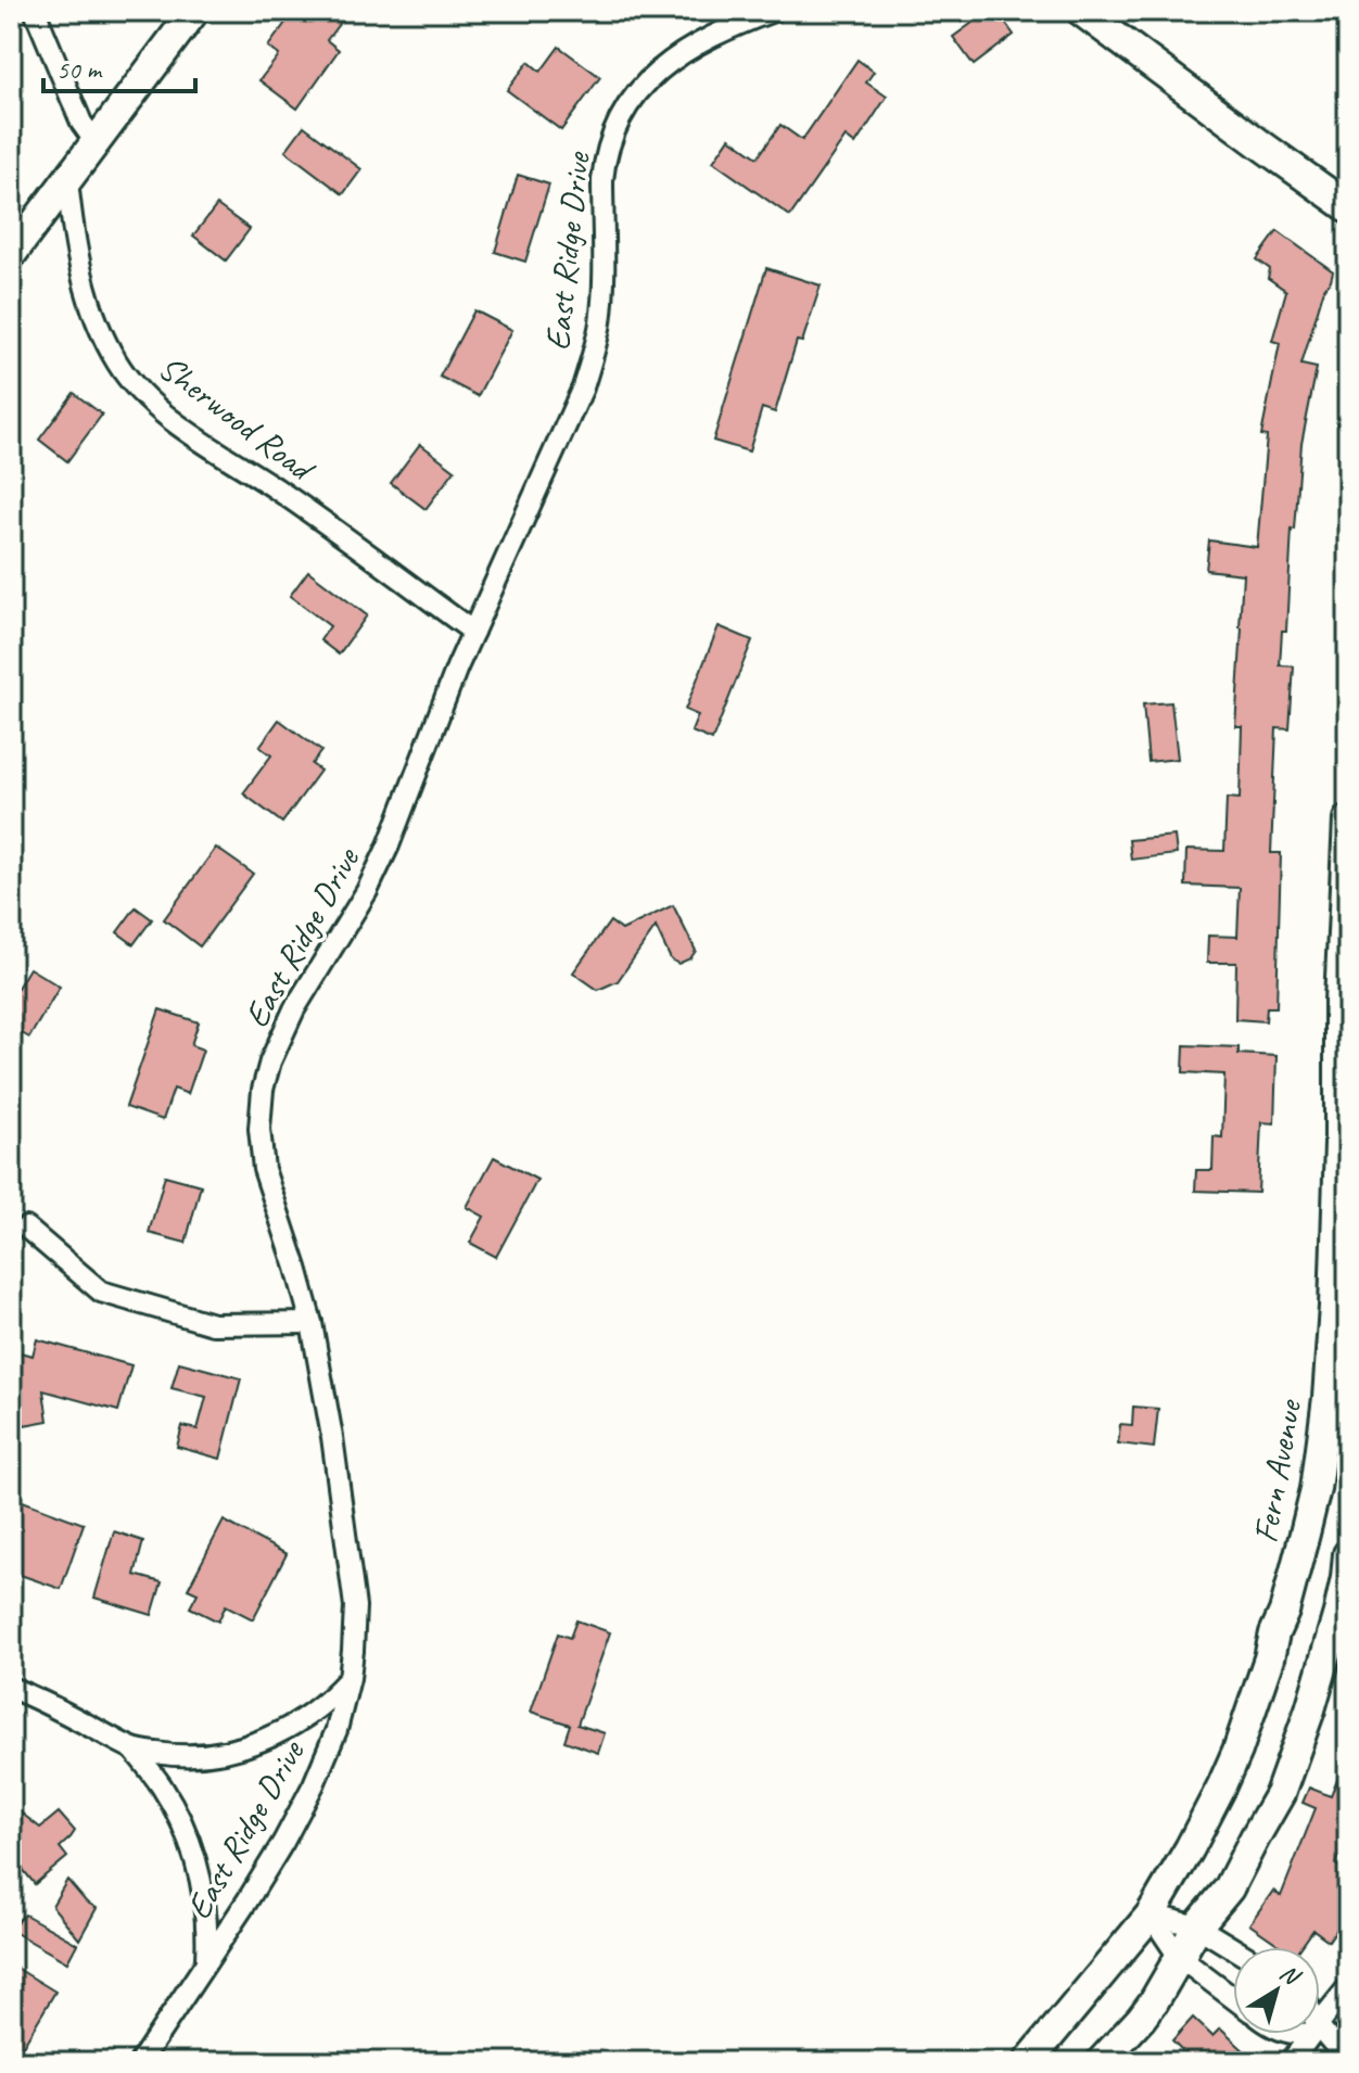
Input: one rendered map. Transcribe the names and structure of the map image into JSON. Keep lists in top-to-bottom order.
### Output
{
  "streets": {
    "street": ["East Ridge Drive", "Sherwood Road", "Fern Avenue"]
  },
  "crossings": [
    ["East Ridge Drive", "Sherwood Road"]
  ],
  "scale_bar": "50 m",
  "north": "top right"
}
